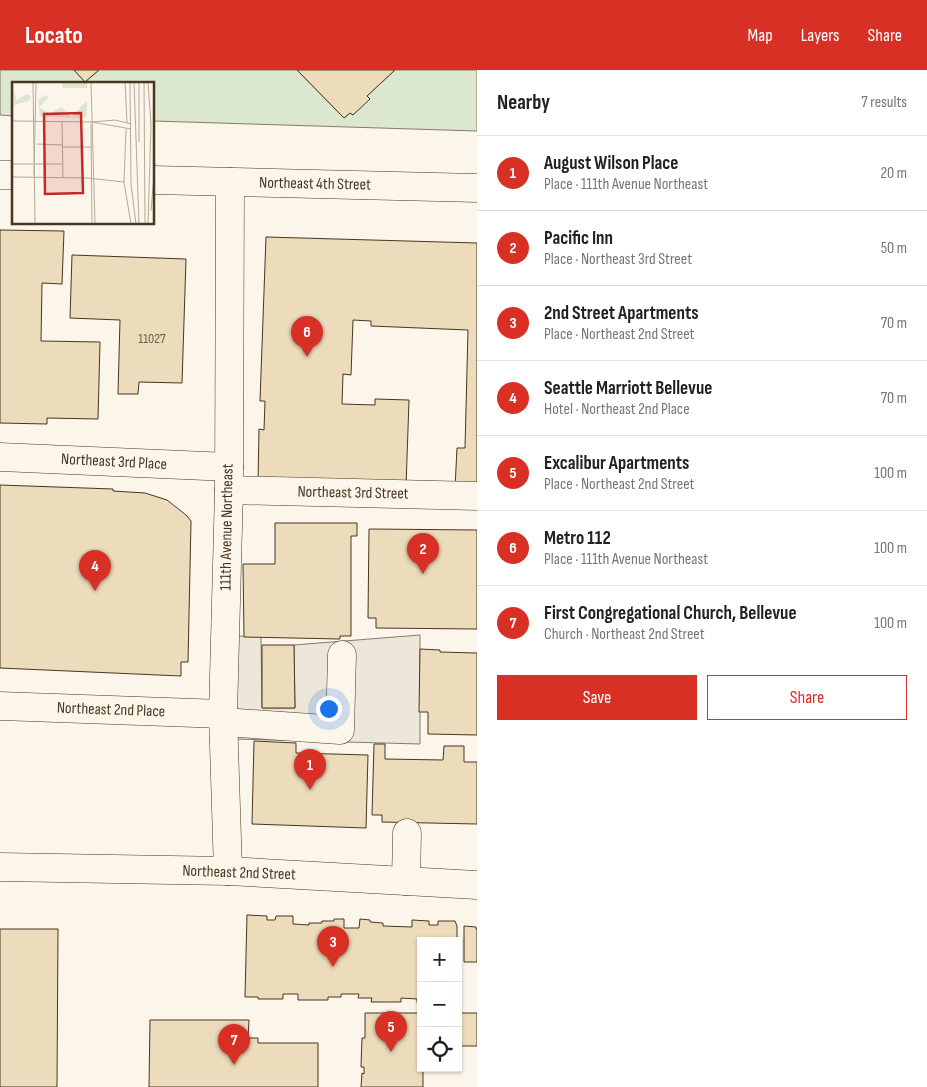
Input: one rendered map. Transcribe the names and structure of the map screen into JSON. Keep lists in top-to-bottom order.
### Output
{
  "streets": {
    "street": [
      "Northeast 4th Street",
      "Northeast 3rd Place",
      "Northeast 3rd Street",
      "111th Avenue Northeast",
      "Northeast 2nd Place",
      "Northeast 2nd Street"
    ]
  },
  "crossings": [
    ["Northeast 4th Street", "111th Avenue Northeast"],
    ["Northeast 3rd Place", "Northeast 3rd Street"],
    ["Northeast 3rd Place", "111th Avenue Northeast"],
    ["Northeast 3rd Street", "111th Avenue Northeast"],
    ["111th Avenue Northeast", "Northeast 2nd Place"],
    ["111th Avenue Northeast", "Northeast 2nd Street"]
  ],
  "house_numbers": ["11027"],
  "page": {
    "header": "Locato",
    "nav": ["Map", "Layers", "Share"],
    "heading": ["Nearby", "7 results"],
    "list": [
      {
        "mark": "1",
        "name": "August Wilson Place",
        "note": "Place · 111th Avenue Northeast",
        "value": "20 m"
      },
      {
        "mark": "2",
        "name": "Pacific Inn",
        "note": "Place · Northeast 3rd Street",
        "value": "50 m"
      },
      {
        "mark": "3",
        "name": "2nd Street Apartments",
        "note": "Place · Northeast 2nd Street",
        "value": "70 m"
      },
      {
        "mark": "4",
        "name": "Seattle Marriott Bellevue",
        "note": "Hotel · Northeast 2nd Place",
        "value": "70 m"
      },
      {
        "mark": "5",
        "name": "Excalibur Apartments",
        "note": "Place · Northeast 2nd Street",
        "value": "100 m"
      },
      {
        "mark": "6",
        "name": "Metro 112",
        "note": "Place · 111th Avenue Northeast",
        "value": "100 m"
      },
      {
        "mark": "7",
        "name": "First Congregational Church, Bellevue",
        "note": "Church · Northeast 2nd Street",
        "value": "100 m"
      }
    ],
    "pins": [
      "6",
      "2",
      "4",
      "1",
      "3",
      "5",
      "7"
    ],
    "buttons": ["Save", "Share"],
    "map_buttons": ["+", "−"]
  }
}
